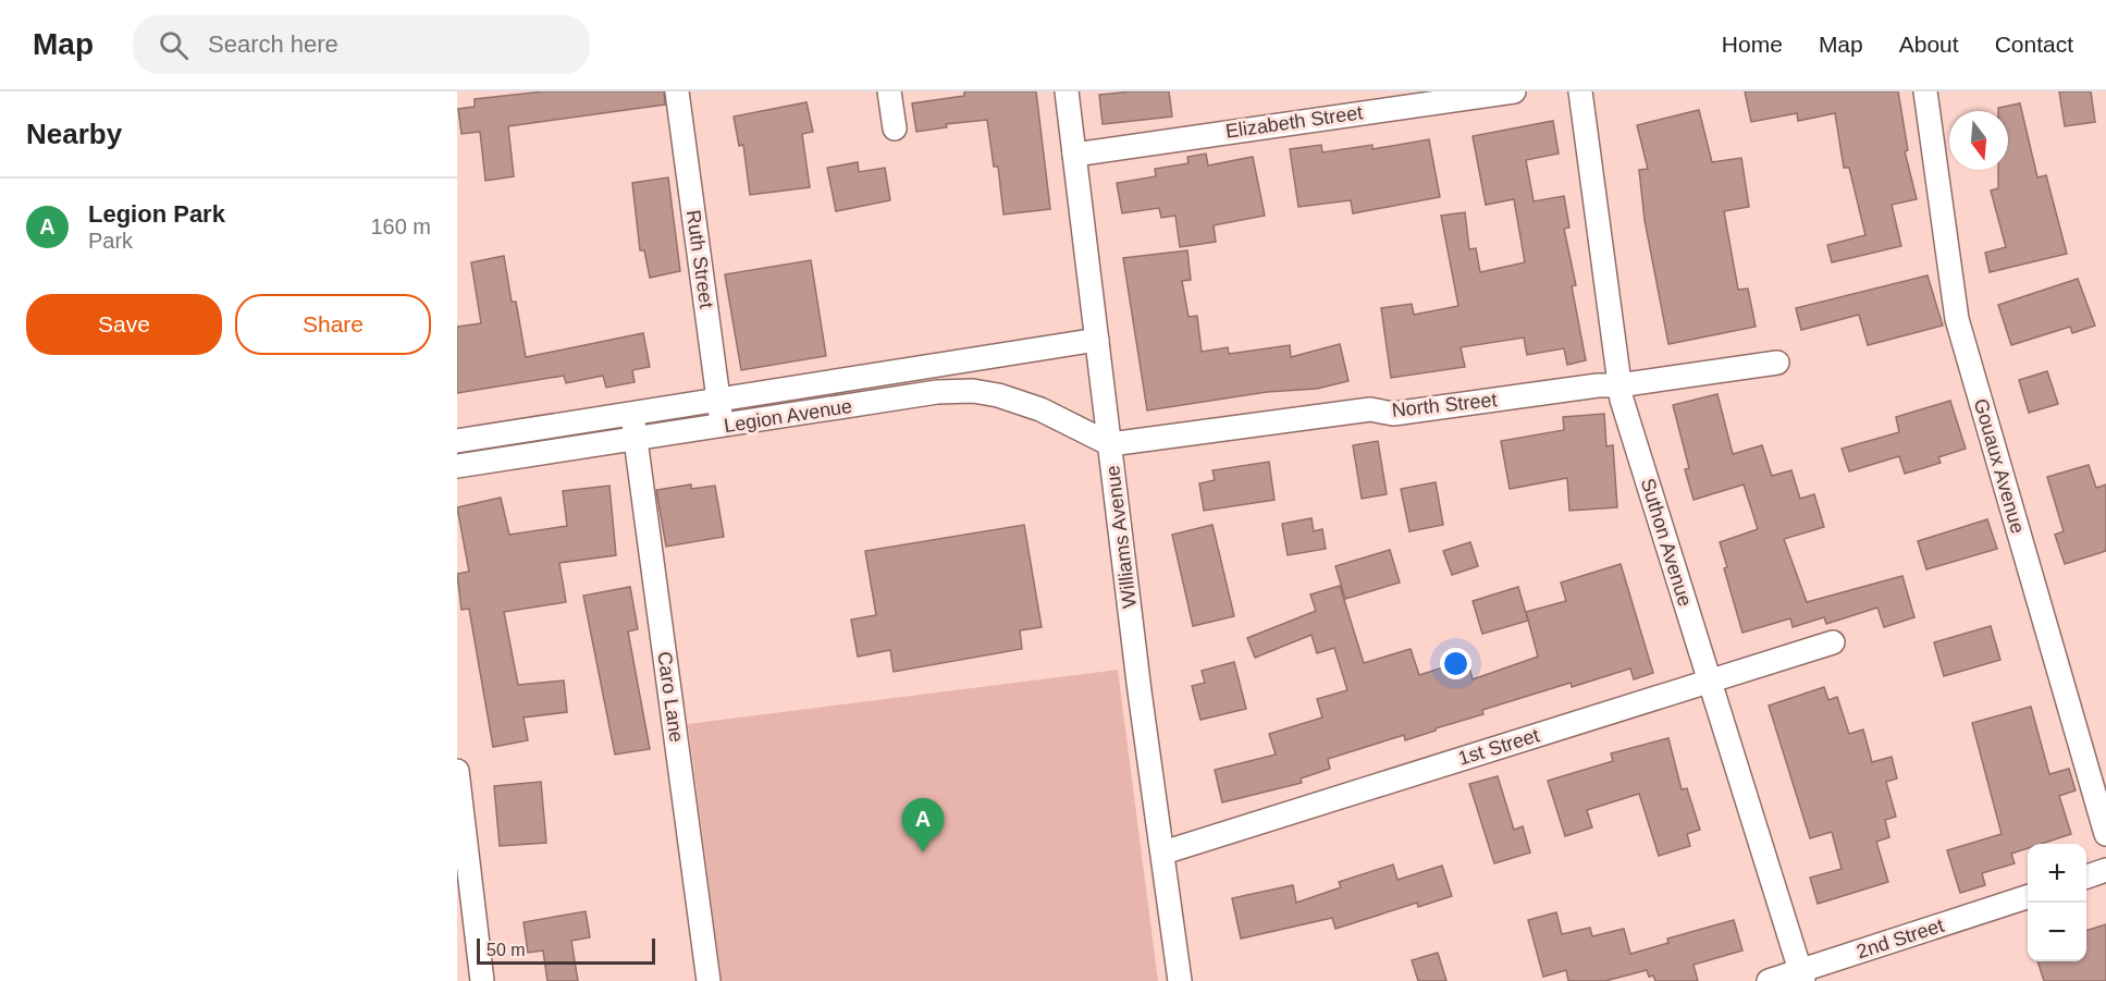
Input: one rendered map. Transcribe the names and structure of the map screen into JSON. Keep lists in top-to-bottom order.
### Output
{
  "streets": {
    "street": [
      "Elizabeth Street",
      "Ruth Street",
      "North Street",
      "Legion Avenue",
      "Gouaux Avenue",
      "Williams Avenue",
      "Suthon Avenue",
      "Caro Lane",
      "1st Street",
      "2nd Street"
    ]
  },
  "crossings": [
    ["Elizabeth Street", "Williams Avenue"],
    ["Ruth Street", "Legion Avenue"],
    ["North Street", "Legion Avenue"],
    ["North Street", "Williams Avenue"],
    ["North Street", "Suthon Avenue"],
    ["Legion Avenue", "Williams Avenue"],
    ["Legion Avenue", "Caro Lane"],
    ["Williams Avenue", "1st Street"],
    ["Suthon Avenue", "1st Street"],
    ["Suthon Avenue", "2nd Street"]
  ],
  "scale_bar": "50 m",
  "north": "bottom",
  "page": {
    "header": "Map",
    "search": "Search here",
    "nav": [
      "Home",
      "Map",
      "About",
      "Contact"
    ],
    "heading": "Nearby",
    "list": [
      {
        "mark": "A",
        "name": "Legion Park",
        "note": "Park",
        "value": "160 m"
      }
    ],
    "buttons": ["Save", "Share"],
    "pins": "A",
    "map_buttons": ["+", "−"],
    "scale": "50 m"
  }
}
